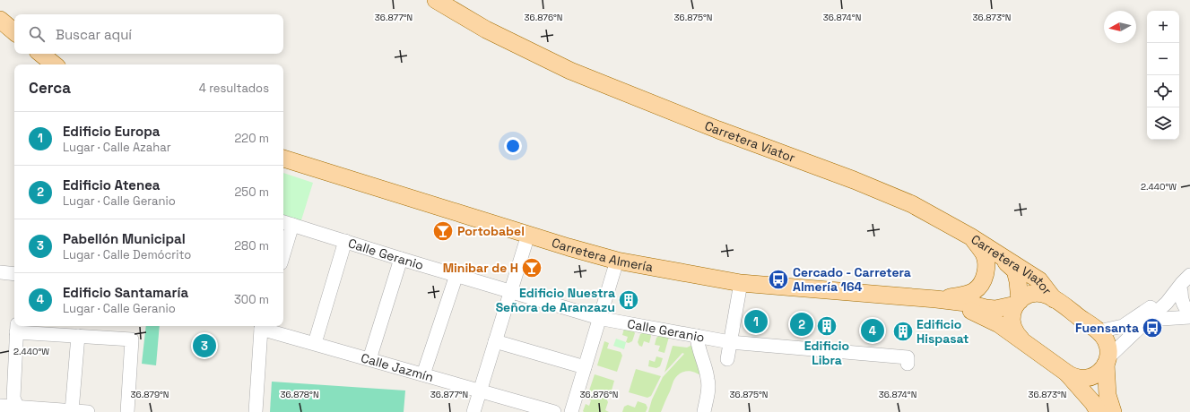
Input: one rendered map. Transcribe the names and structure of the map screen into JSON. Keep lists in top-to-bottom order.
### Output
{
  "streets": {
    "main road": ["Carretera Viator", "Carretera Almería"],
    "street": ["Calle Geranio", "Calle Jazmín"]
  },
  "places": {
    "bar": ["Portobabel", "Minibar de H"],
    "bus stop": ["Cercado - Carretera Almería 164", "Fuensanta"],
    "building": ["Edificio Nuestra Señora de Aranzazu", "Edificio Libra", "Edificio Hispasat"]
  },
  "north": "left",
  "page": {
    "map_buttons": ["+", "−"],
    "search": "Buscar aquí",
    "heading": ["Cerca", "4 resultados"],
    "list": [
      {
        "mark": "1",
        "name": "Edificio Europa",
        "note": "Lugar · Calle Azahar",
        "value": "220 m"
      },
      {
        "mark": "2",
        "name": "Edificio Atenea",
        "note": "Lugar · Calle Geranio",
        "value": "250 m"
      },
      {
        "mark": "3",
        "name": "Pabellón Municipal",
        "note": "Lugar · Calle Demócrito",
        "value": "280 m"
      },
      {
        "mark": "4",
        "name": "Edificio Santamaría",
        "note": "Lugar · Calle Geranio",
        "value": "300 m"
      }
    ],
    "pins": [
      "1",
      "2",
      "4",
      "3"
    ]
  },
  "coordinates": [
    "36.877°N",
    "36.876°N",
    "36.875°N",
    "36.874°N",
    "36.873°N",
    "2.440°W",
    "36.879°N",
    "36.878°N"
  ]
}
